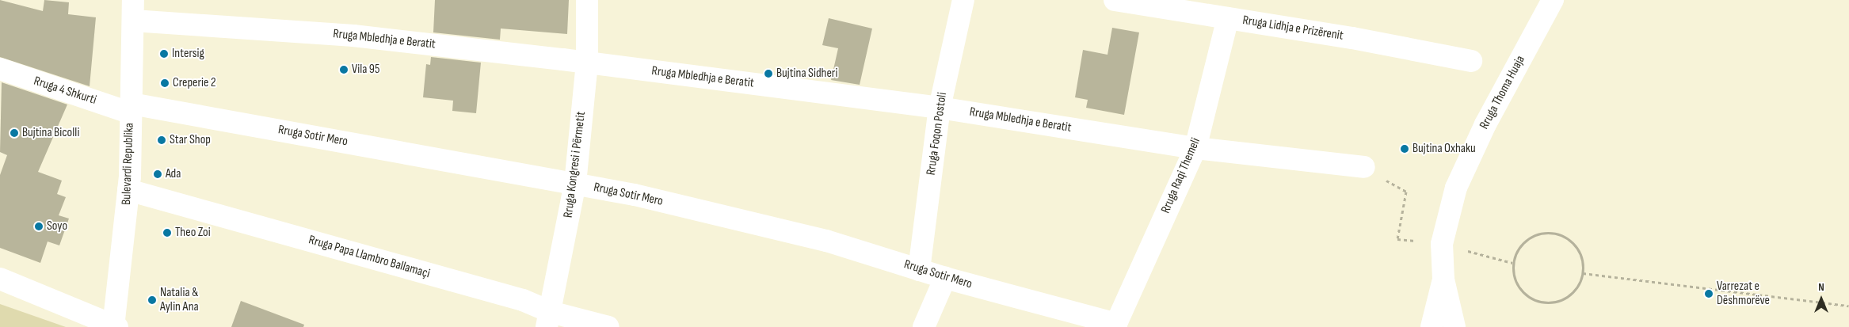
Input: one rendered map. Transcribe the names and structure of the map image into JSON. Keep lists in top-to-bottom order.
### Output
{
  "streets": {
    "street": [
      "Rruga Lidhja e Prizërenit",
      "Rruga Mbledhja e Beratit",
      "Rruga 4 Shkurti",
      "Rruga Thoma Huaja",
      "Rruga Foqon Postoli",
      "Rruga Sotir Mero",
      "Bulevardi Republika",
      "Rruga Kongresi i Përmetit",
      "Rruga Raqi Themeli",
      "Rruga Papa Llambro Ballamaçi"
    ]
  },
  "crossings": [
    ["Rruga Lidhja e Prizërenit", "Rruga Raqi Themeli"],
    ["Rruga Mbledhja e Beratit", "Rruga Foqon Postoli"],
    ["Rruga Mbledhja e Beratit", "Bulevardi Republika"],
    ["Rruga Mbledhja e Beratit", "Rruga Kongresi i Përmetit"],
    ["Rruga Mbledhja e Beratit", "Rruga Raqi Themeli"],
    ["Rruga 4 Shkurti", "Rruga Sotir Mero"],
    ["Rruga 4 Shkurti", "Bulevardi Republika"],
    ["Rruga Foqon Postoli", "Rruga Sotir Mero"],
    ["Rruga Sotir Mero", "Bulevardi Republika"],
    ["Rruga Sotir Mero", "Rruga Kongresi i Përmetit"],
    ["Rruga Sotir Mero", "Rruga Raqi Themeli"],
    ["Bulevardi Republika", "Rruga Papa Llambro Ballamaçi"],
    ["Rruga Kongresi i Përmetit", "Rruga Papa Llambro Ballamaçi"]
  ],
  "places": [
    "Intersig",
    "Vila 95",
    "Bujtina Sidheri",
    "Creperie 2",
    "Bujtina Bicolli",
    "Star Shop",
    "Bujtina Oxhaku",
    "Ada",
    "Soyo",
    "Theo Zoi",
    "Varrezat e Dëshmorëve",
    "Natalia & Aylin Ana"
  ],
  "north": "top"
}
